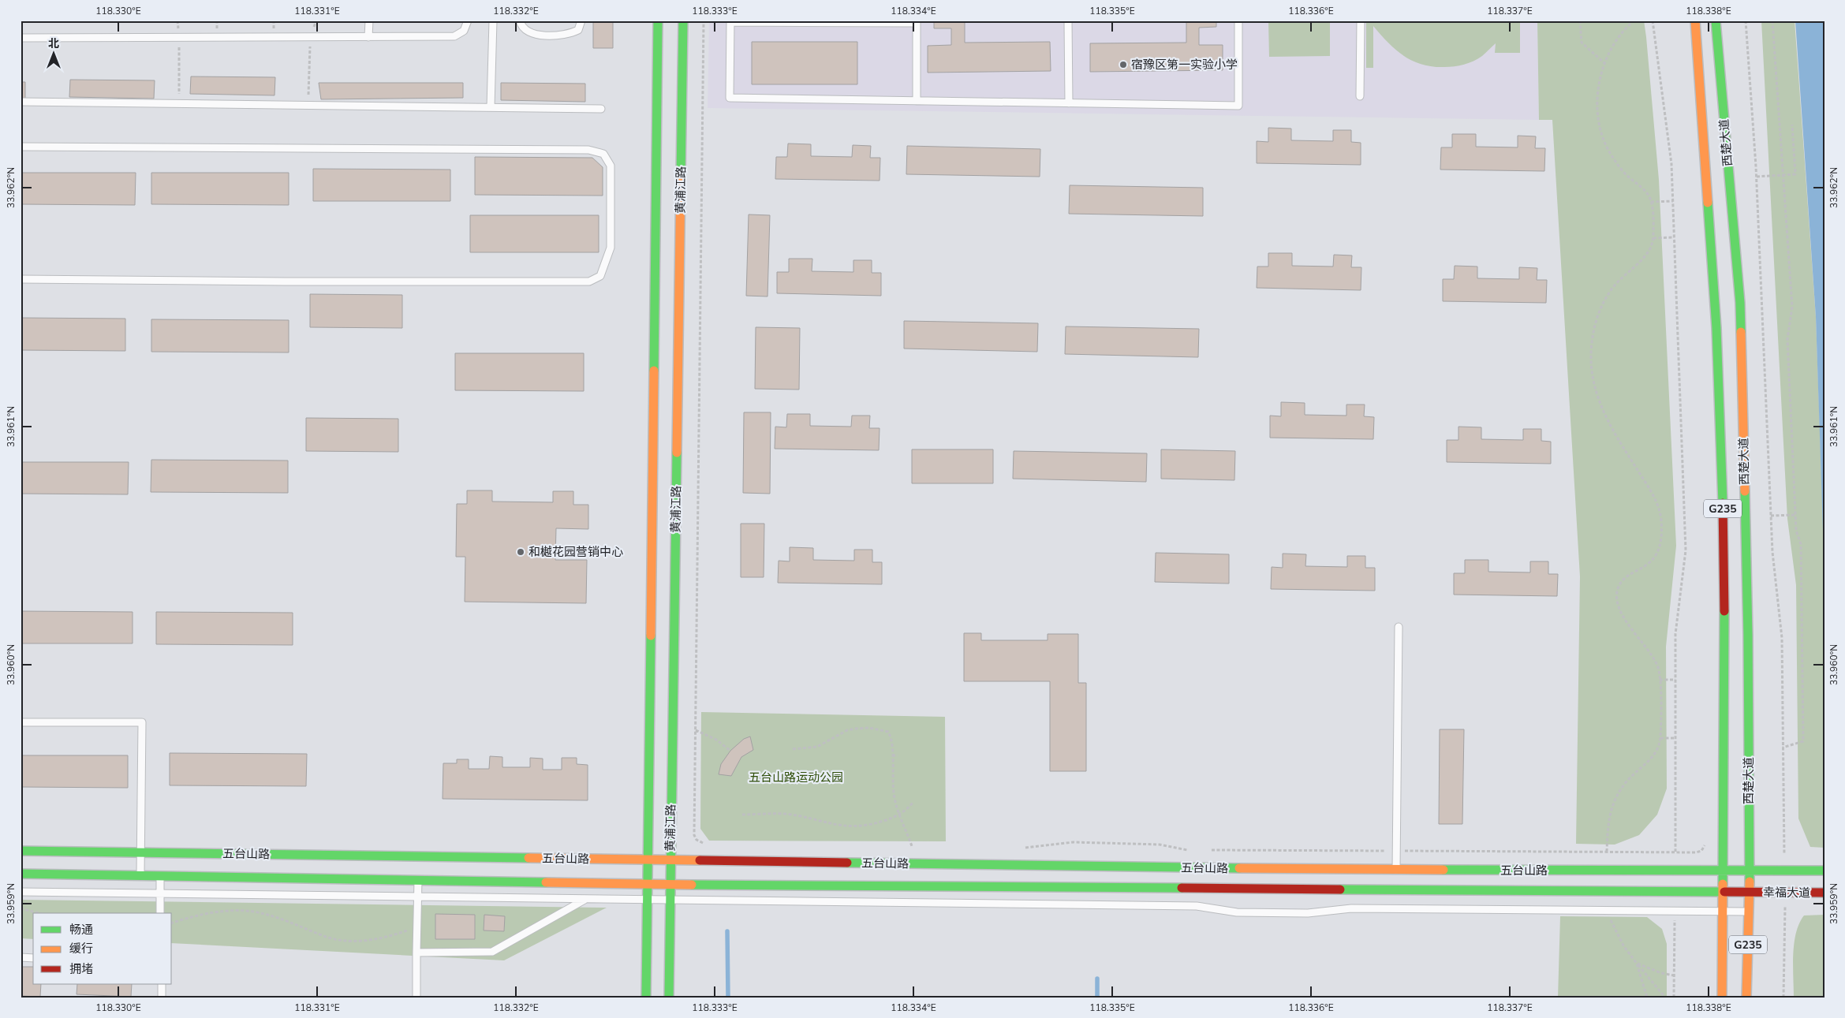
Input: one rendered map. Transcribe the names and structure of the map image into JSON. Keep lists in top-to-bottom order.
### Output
{
  "streets": {
    "main road": [
      "西楚大道",
      "黄浦江路",
      "G235",
      "五台山路",
      "幸福大道"
    ]
  },
  "crossings": [
    ["西楚大道", "五台山路"],
    ["西楚大道", "幸福大道"],
    ["黄浦江路", "五台山路"],
    ["五台山路", "幸福大道"]
  ],
  "parks": ["五台山路运动公园"],
  "places": ["宿豫区第一实验小学", "和樾花园营销中心"],
  "legend": ["畅通", "缓行", "拥堵"],
  "north": "top",
  "coordinates": [
    "118.330°E",
    "118.331°E",
    "118.332°E",
    "118.333°E",
    "118.334°E",
    "118.335°E",
    "118.336°E",
    "118.337°E",
    "118.338°E",
    "33.962°N",
    "33.961°N",
    "33.960°N",
    "33.959°N"
  ]
}
